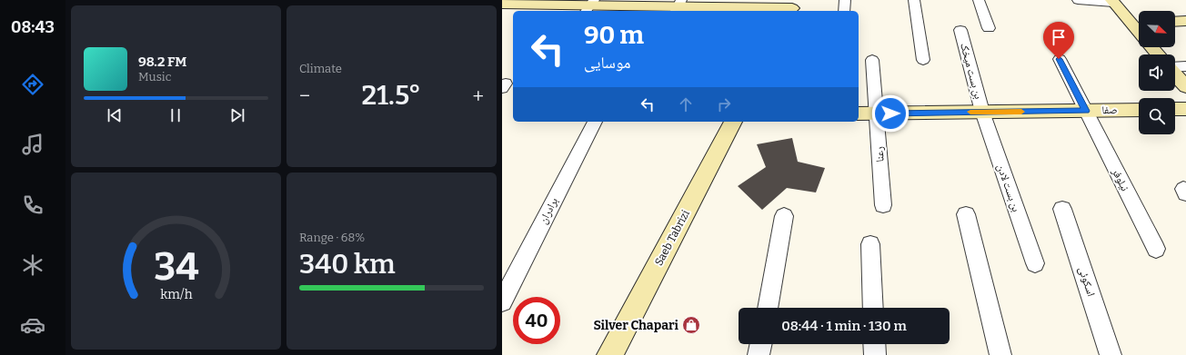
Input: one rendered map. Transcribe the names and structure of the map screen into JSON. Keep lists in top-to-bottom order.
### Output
{
  "streets": {
    "street": [
      "بن بست میخک",
      "صفا",
      "رعنا",
      "نیلوفر",
      "بن بست لادن",
      "برادران",
      "Saeb Tabrizi",
      "اسکوئی"
    ]
  },
  "crossings": [
    ["بن بست میخک", "صفا"],
    ["بن بست میخک", "بن بست لادن"],
    ["صفا", "رعنا"],
    ["صفا", "نیلوفر"],
    ["صفا", "بن بست لادن"]
  ],
  "places": {
    "shop": ["Silver Chapari"]
  },
  "north": "bottom right",
  "page": {
    "tabs": "08:43",
    "tile": [
      "Climate",
      ["Range · 68%", "340 km"]
    ],
    "turn": ["90 m", "موسایی"],
    "song": ["98.2 FM", "Music"],
    "heat": ["−", "21.5°", "+"],
    "limit": "40",
    "trip": "08:44 · 1 min · 130 m",
    "gauge": ["34", "km/h"]
  }
}
